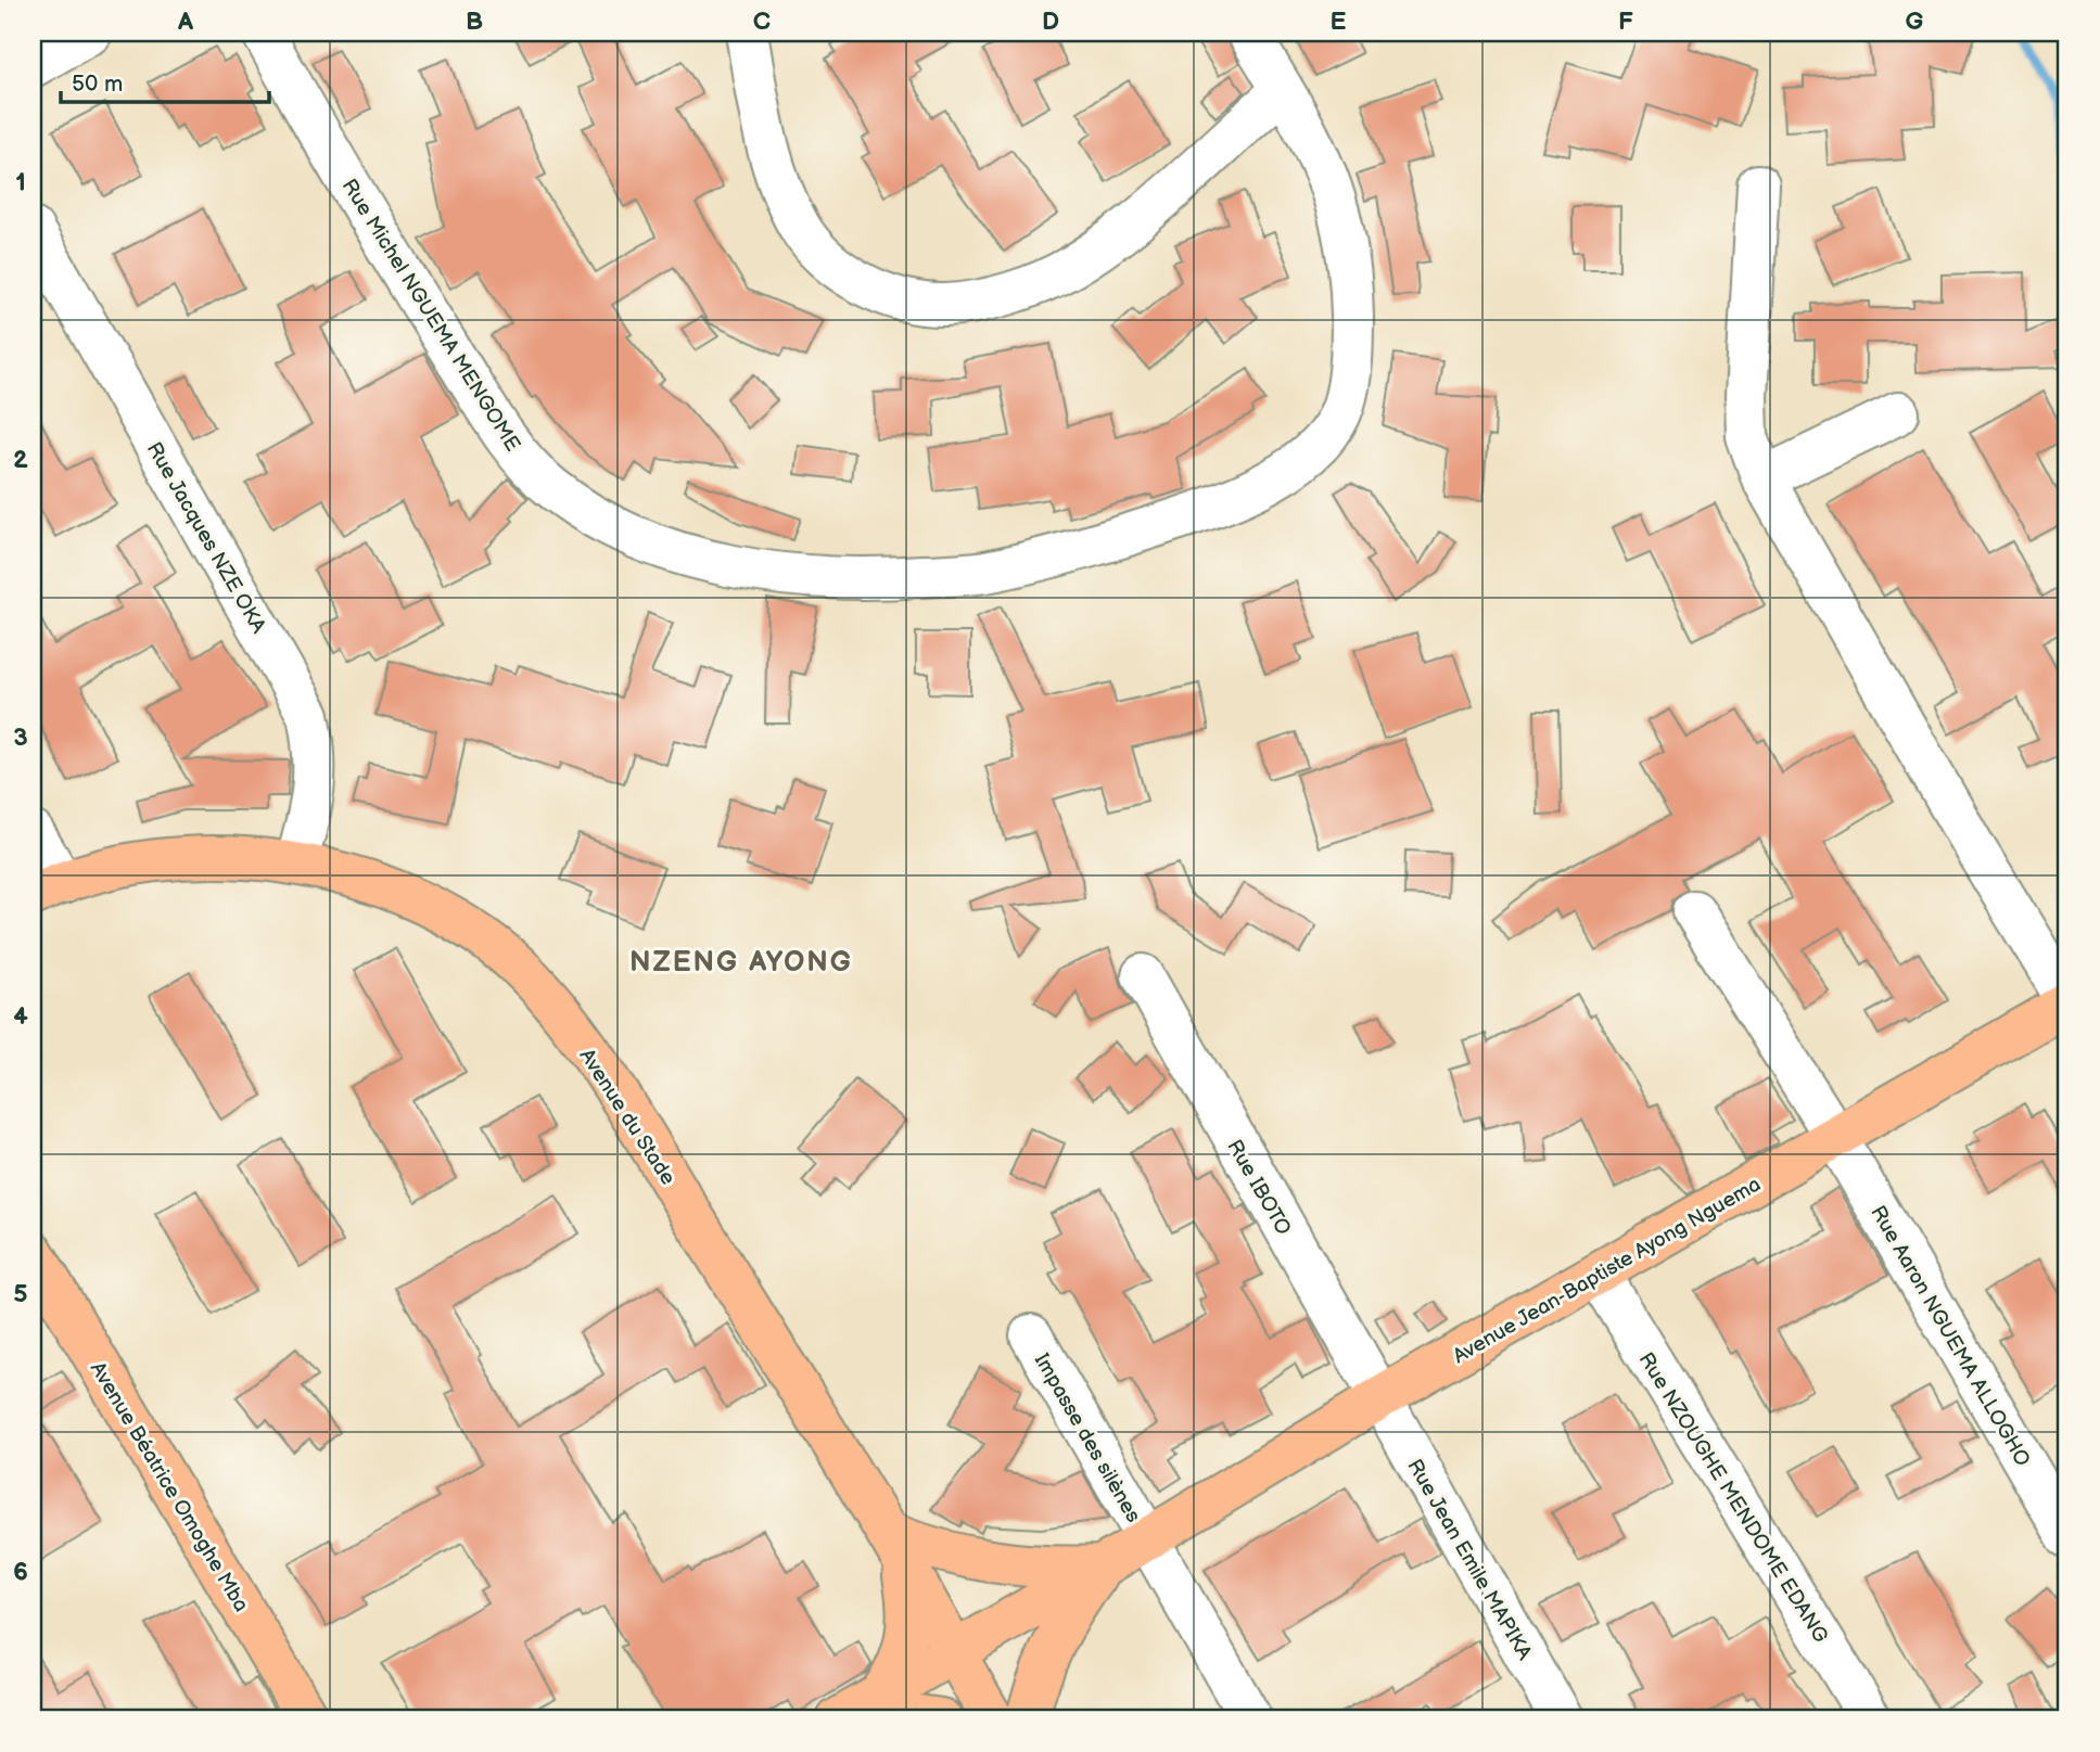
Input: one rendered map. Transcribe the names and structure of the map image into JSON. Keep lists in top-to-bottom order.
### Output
{
  "streets": {
    "main road": ["Avenue du Stade", "Avenue Jean-Baptiste Ayong Nguema", "Avenue Béatrice Omoghe Mba"],
    "street": [
      "Rue Michel NGUEMA MENGOME",
      "Rue Jacques NZE OKA",
      "Rue IBOTO",
      "Rue Aaron NGUEMA ALLOGHO",
      "Impasse des silènes",
      "Rue NZOUGHE MENDOME EDANG",
      "Rue Jean Emile MAPIKA"
    ]
  },
  "crossings": [
    ["Rue Jacques NZE OKA", "Avenue du Stade"],
    ["Rue IBOTO", "Avenue Jean-Baptiste Ayong Nguema"],
    ["Rue IBOTO", "Rue Jean Emile MAPIKA"],
    ["Avenue Jean-Baptiste Ayong Nguema", "Rue Aaron NGUEMA ALLOGHO"],
    ["Avenue Jean-Baptiste Ayong Nguema", "Impasse des silènes"],
    ["Avenue Jean-Baptiste Ayong Nguema", "Rue NZOUGHE MENDOME EDANG"],
    ["Avenue Jean-Baptiste Ayong Nguema", "Rue Jean Emile MAPIKA"]
  ],
  "districts": ["NZENG AYONG"],
  "scale_bar": "50 m",
  "grid": {
    "columns": [
      "A",
      "B",
      "C",
      "D",
      "E",
      "F",
      "G"
    ],
    "rows": [
      "1",
      "2",
      "3",
      "4",
      "5",
      "6"
    ]
  }
}
